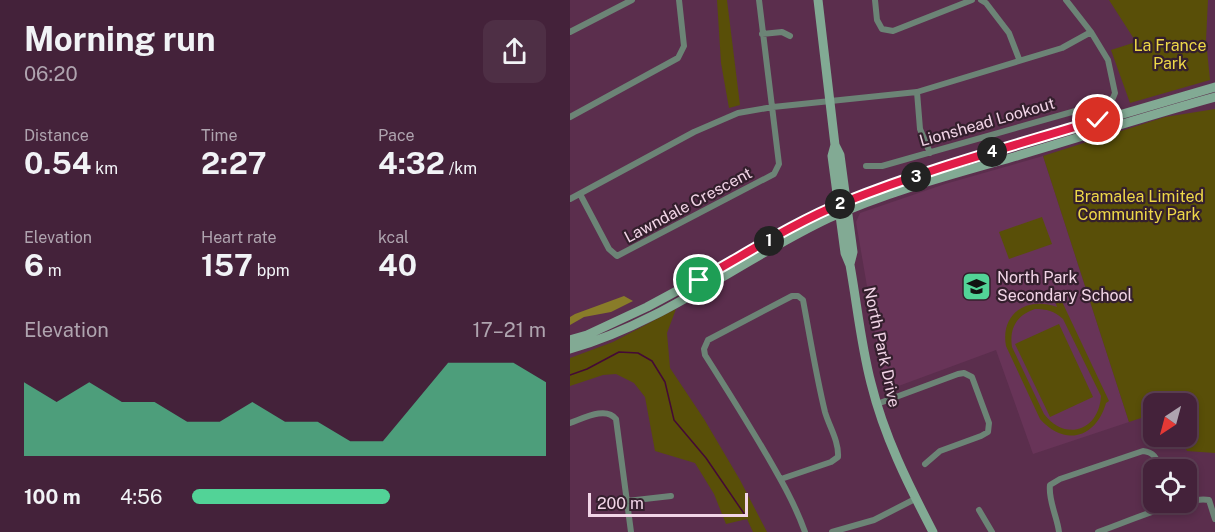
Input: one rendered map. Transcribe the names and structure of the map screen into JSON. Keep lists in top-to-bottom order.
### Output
{
  "streets": {
    "main road": ["North Park Drive"],
    "street": ["Lionshead Lookout", "Lawndale Crescent"]
  },
  "parks": ["La France Park", "Bramalea Limited Community Park"],
  "places": {
    "school or university": ["North Park Secondary School"]
  },
  "scale_bar": "200 m",
  "north": "bottom left",
  "page": {
    "heading": ["Morning run", "06:20"],
    "stats": [
      ["Distance", "0.54 km"],
      ["Time", "2:27"],
      ["Pace", "4:32 /km"],
      ["Elevation", "6 m"],
      ["Heart rate", "157 bpm"],
      ["kcal", "40"]
    ],
    "pins": [
      "4",
      "3",
      "2",
      "1"
    ],
    "chart": ["Elevation", "17–21 m"],
    "list": [
      {
        "name": "100 m",
        "note": "4:56"
      }
    ],
    "scale": "200 m"
  }
}
